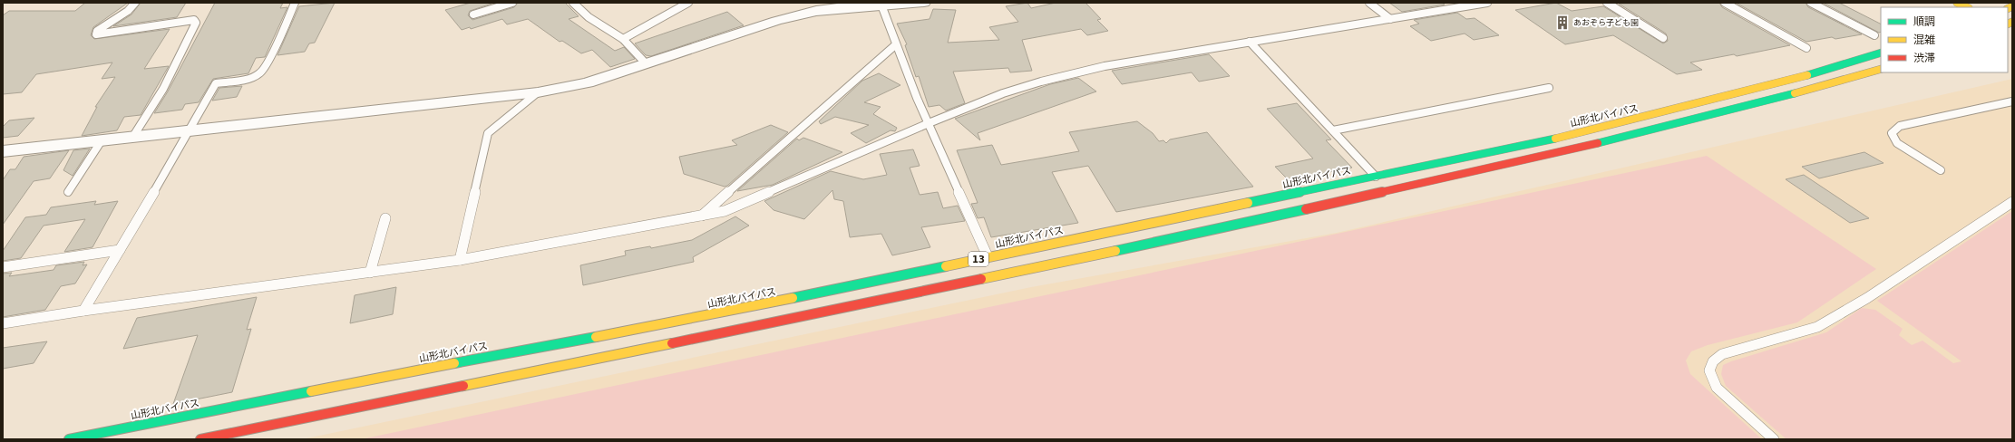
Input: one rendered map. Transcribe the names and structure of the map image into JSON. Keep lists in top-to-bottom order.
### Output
{
  "streets": {
    "main road": ["山形北バイパス", "13"]
  },
  "places": {
    "building": ["あおぞら子ども園"]
  },
  "legend": ["順調", "混雑", "渋滞"]
}
